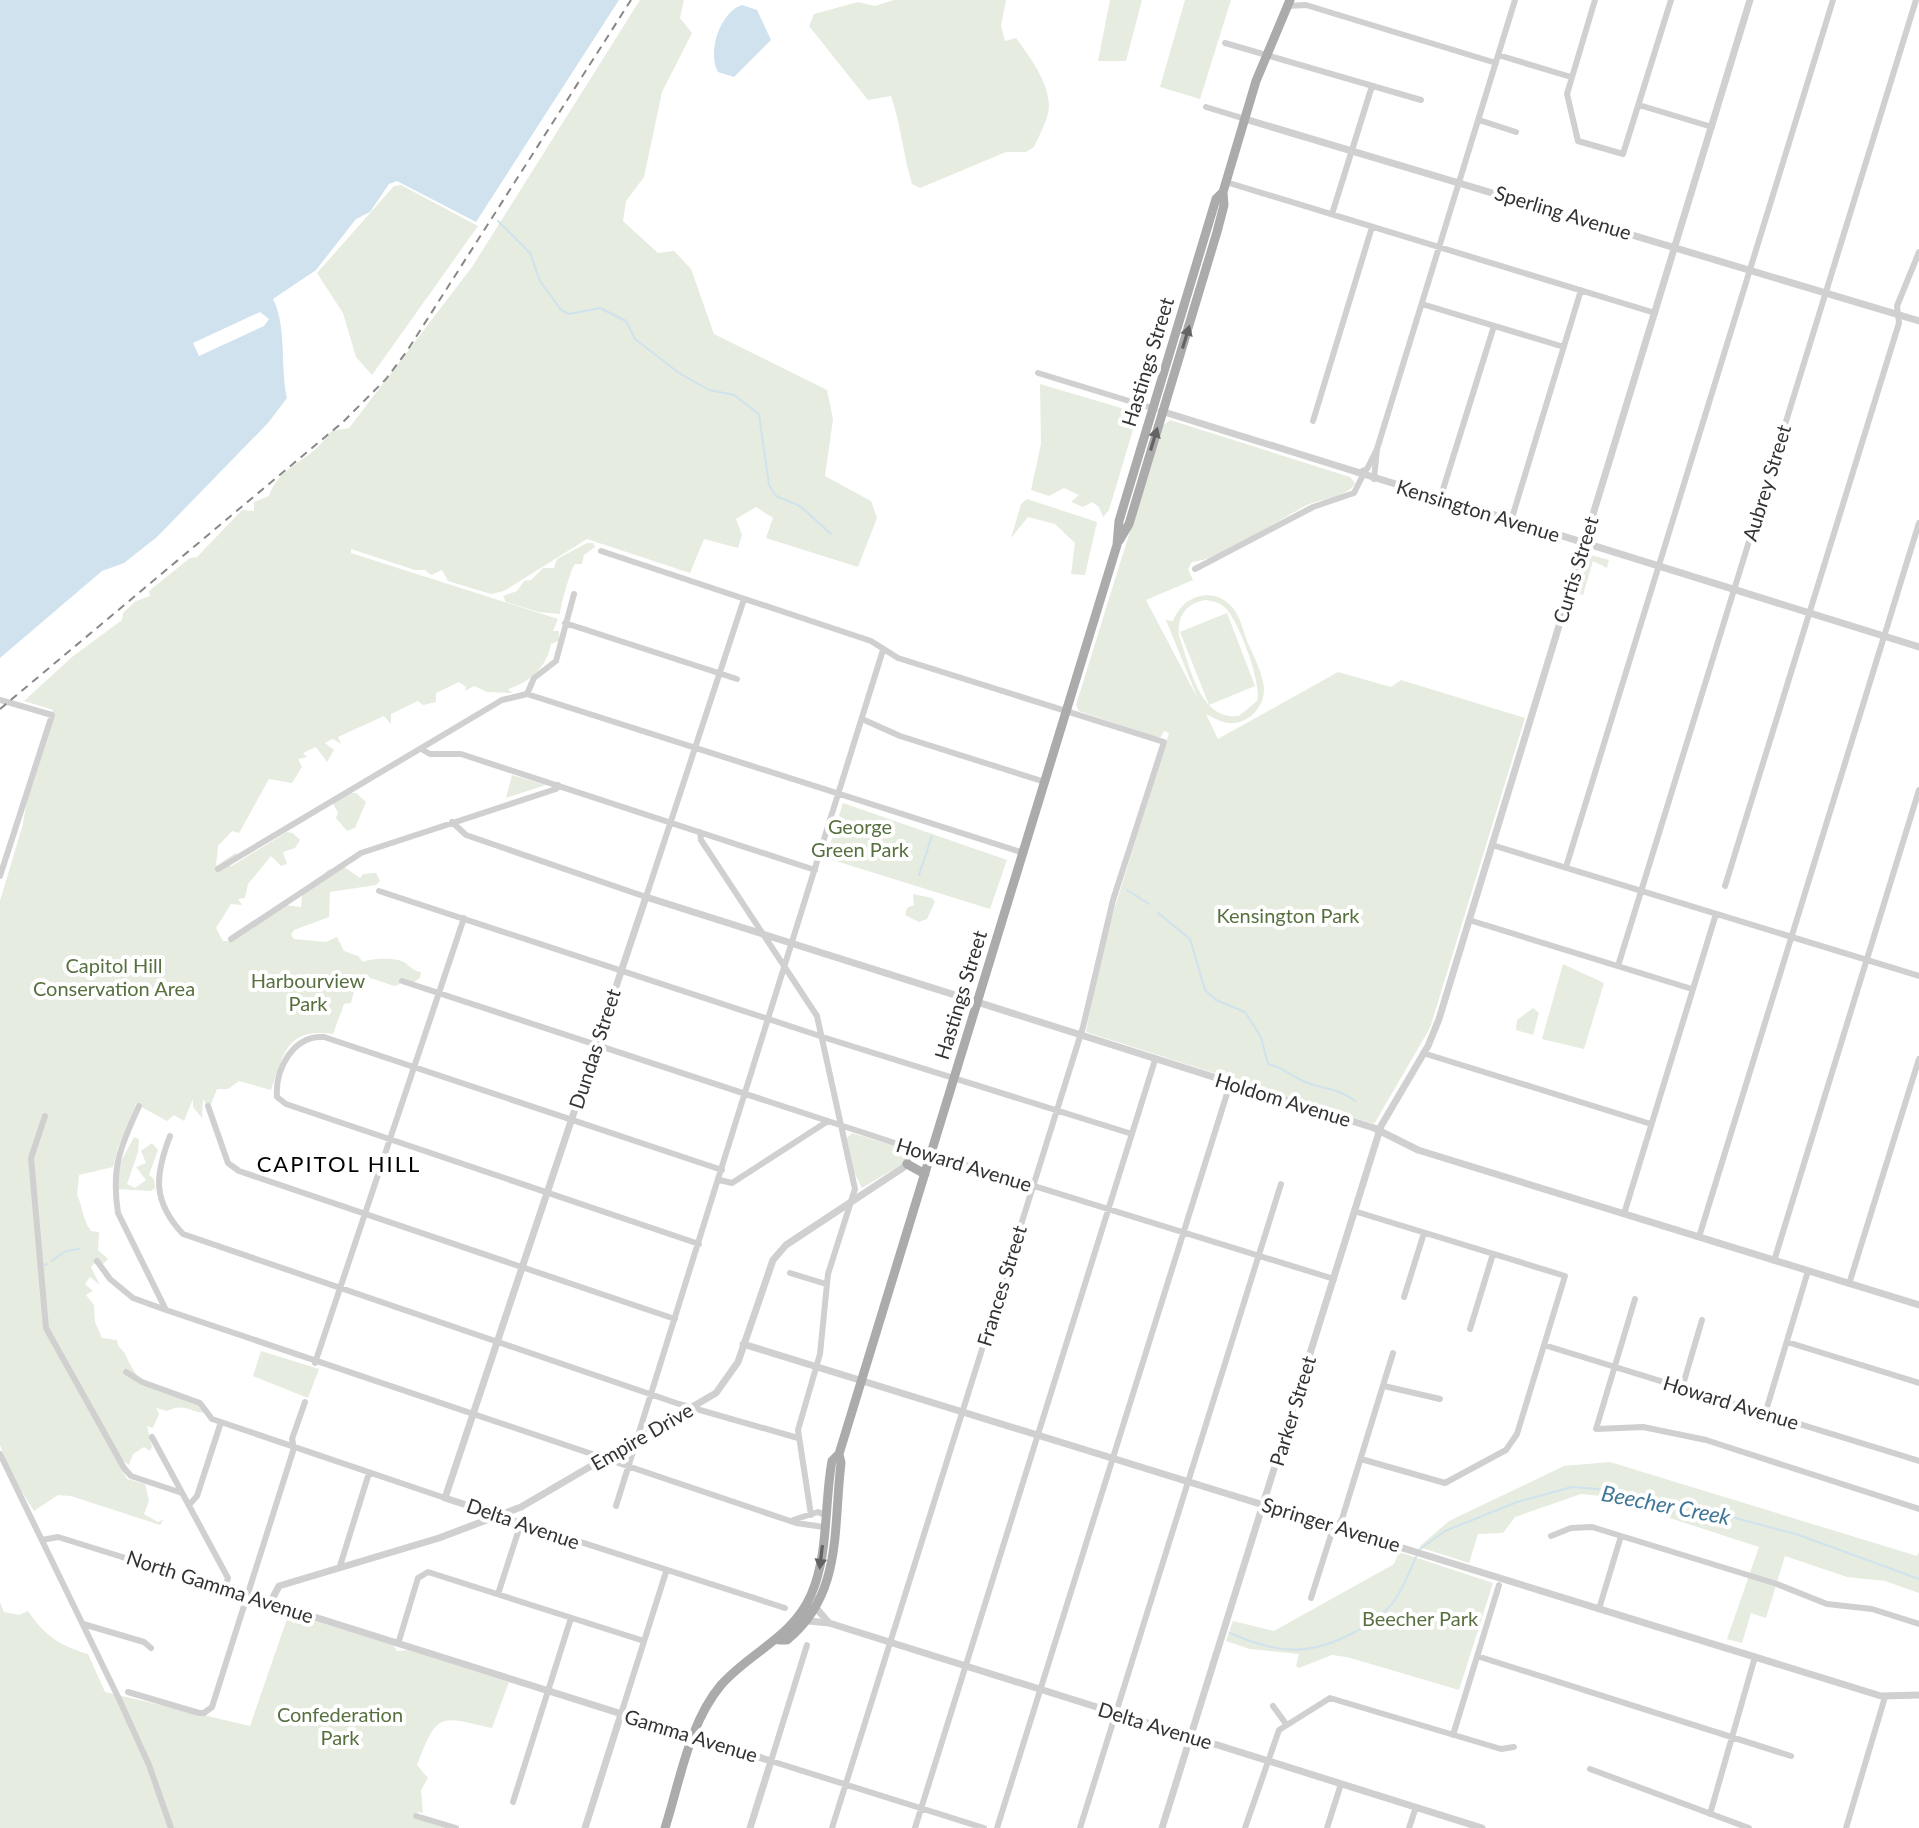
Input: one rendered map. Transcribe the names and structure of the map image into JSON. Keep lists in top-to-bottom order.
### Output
{
  "streets": {
    "main road": ["Hastings Street"],
    "street": [
      "Sperling Avenue",
      "Aubrey Street",
      "Kensington Avenue",
      "Curtis Street",
      "Dundas Street",
      "Holdom Avenue",
      "Howard Avenue",
      "Frances Street",
      "Parker Street",
      "Empire Drive",
      "Delta Avenue",
      "Springer Avenue",
      "North Gamma Avenue",
      "Gamma Avenue"
    ]
  },
  "crossings": [
    ["Sperling Avenue", "Hastings Street"],
    ["Sperling Avenue", "Aubrey Street"],
    ["Sperling Avenue", "Curtis Street"],
    ["Hastings Street", "Kensington Avenue"],
    ["Hastings Street", "Holdom Avenue"],
    ["Hastings Street", "Howard Avenue"],
    ["Hastings Street", "Frances Street"],
    ["Hastings Street", "Delta Avenue"],
    ["Hastings Street", "Springer Avenue"],
    ["Hastings Street", "Gamma Avenue"],
    ["Aubrey Street", "Kensington Avenue"],
    ["Kensington Avenue", "Curtis Street"],
    ["Curtis Street", "Holdom Avenue"],
    ["Curtis Street", "Parker Street"],
    ["Dundas Street", "Holdom Avenue"],
    ["Dundas Street", "Howard Avenue"],
    ["Dundas Street", "Delta Avenue"],
    ["Holdom Avenue", "Frances Street"],
    ["Holdom Avenue", "Parker Street"],
    ["Howard Avenue", "Frances Street"],
    ["Howard Avenue", "Parker Street"],
    ["Frances Street", "Delta Avenue"],
    ["Frances Street", "Springer Avenue"],
    ["Frances Street", "Gamma Avenue"],
    ["Parker Street", "Delta Avenue"],
    ["Parker Street", "Springer Avenue"],
    ["Empire Drive", "Delta Avenue"],
    ["Empire Drive", "Springer Avenue"],
    ["Empire Drive", "North Gamma Avenue"],
    ["North Gamma Avenue", "Gamma Avenue"]
  ],
  "districts": ["CAPITOL HILL"],
  "water": ["Beecher Creek"],
  "parks": [
    "George Green Park",
    "Kensington Park",
    "Capitol Hill Conservation Area",
    "Harbourview Park",
    "Beecher Park",
    "Confederation Park"
  ]
}
